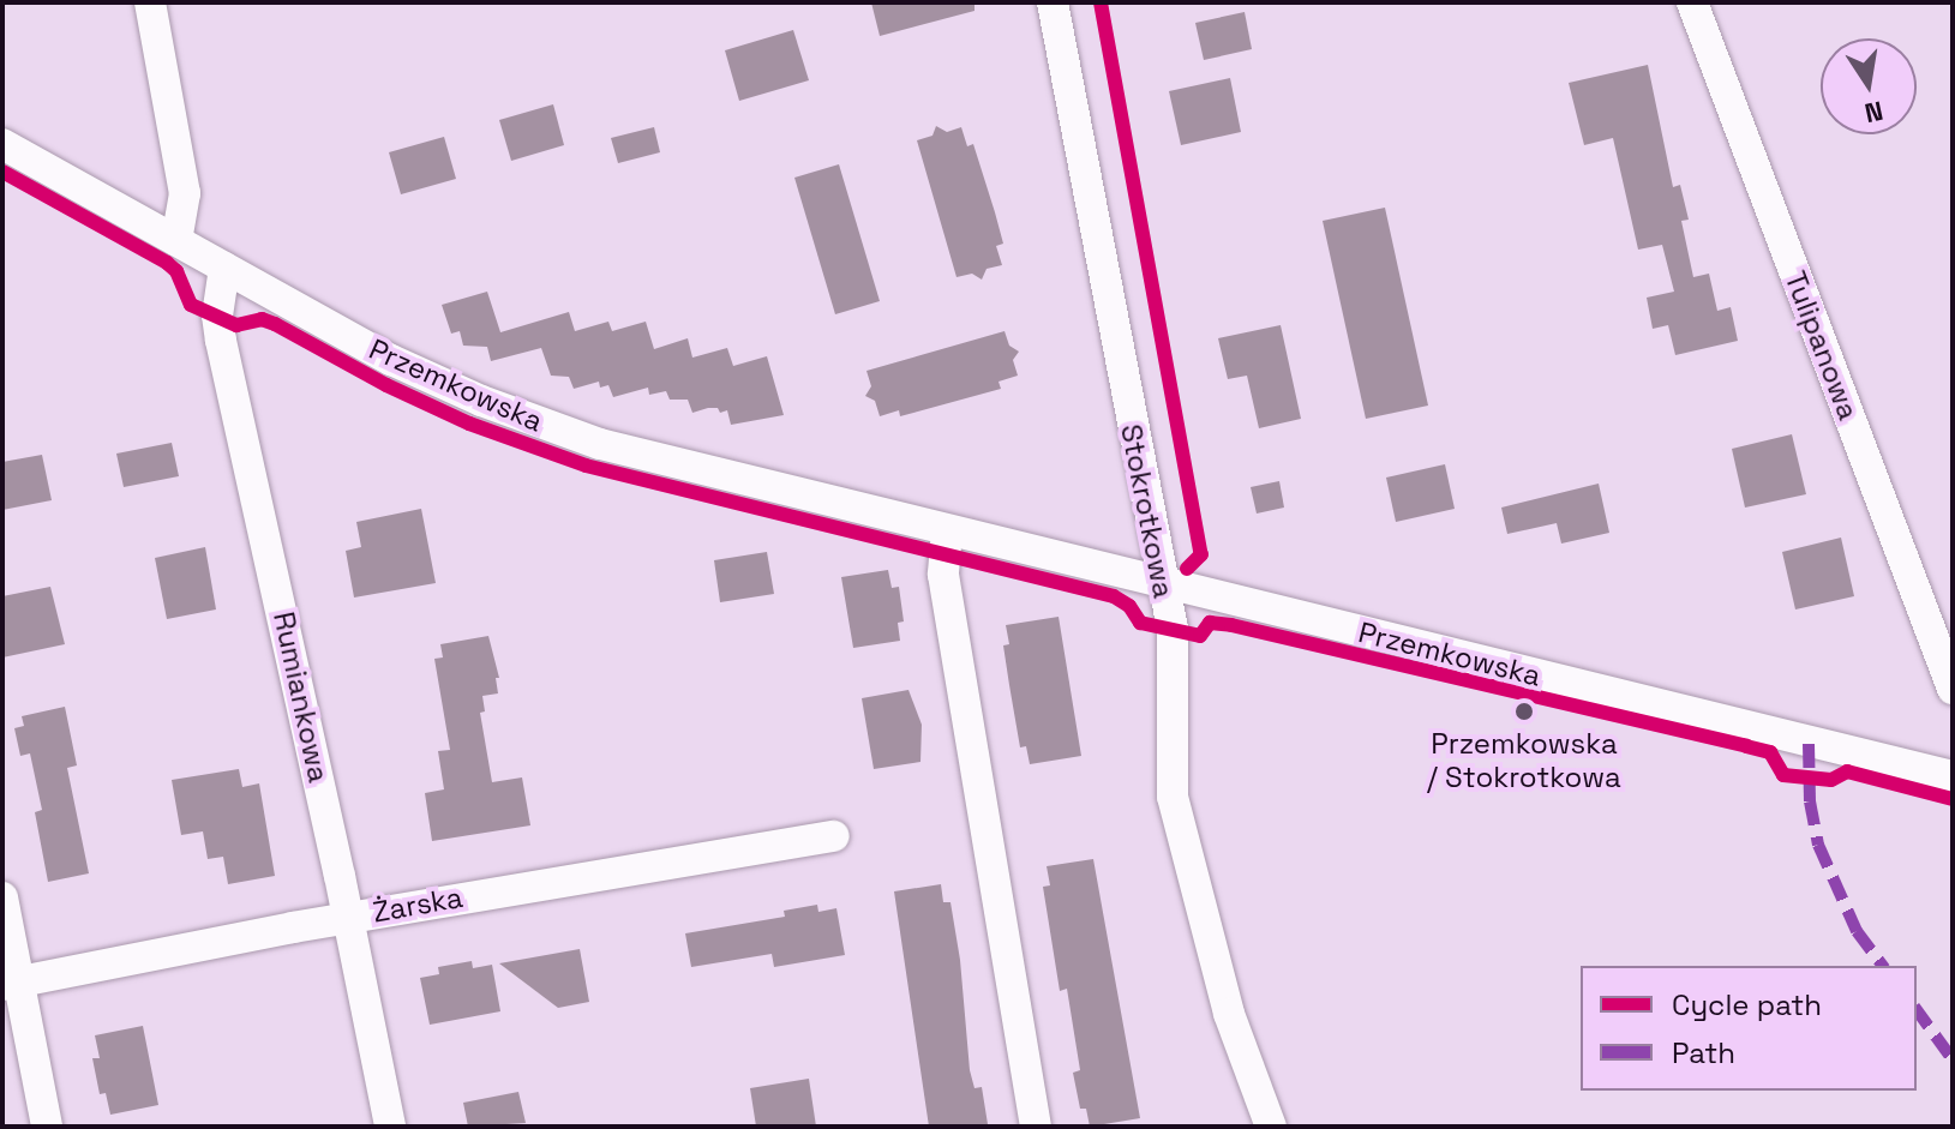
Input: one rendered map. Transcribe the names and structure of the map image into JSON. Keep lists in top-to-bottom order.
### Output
{
  "streets": {
    "street": [
      "Tulipanowa",
      "Przemkowska",
      "Stokrotkowa",
      "Rumiankowa",
      "Żarska"
    ]
  },
  "crossings": [
    ["Przemkowska", "Stokrotkowa"],
    ["Przemkowska", "Rumiankowa"],
    ["Rumiankowa", "Żarska"]
  ],
  "places": ["Przemkowska / Stokrotkowa"],
  "legend": ["Cycle path", "Path"],
  "north": "bottom"
}
